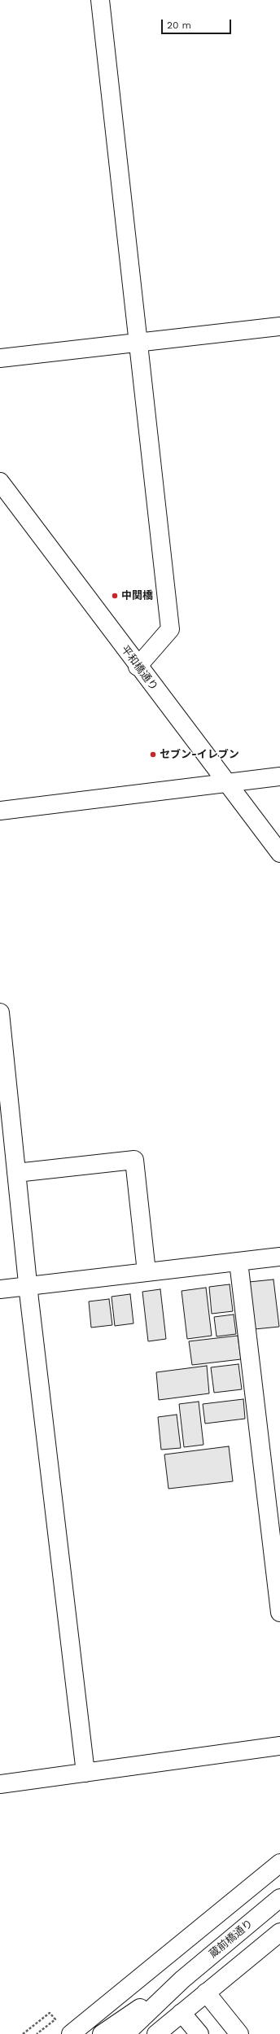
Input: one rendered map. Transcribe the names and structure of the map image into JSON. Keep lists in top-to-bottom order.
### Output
{
  "streets": {
    "street": ["平和橋通り", "蔵前橋通り"]
  },
  "places": ["中関橋", "セブン-イレブン"],
  "scale_bar": "20 m"
}
